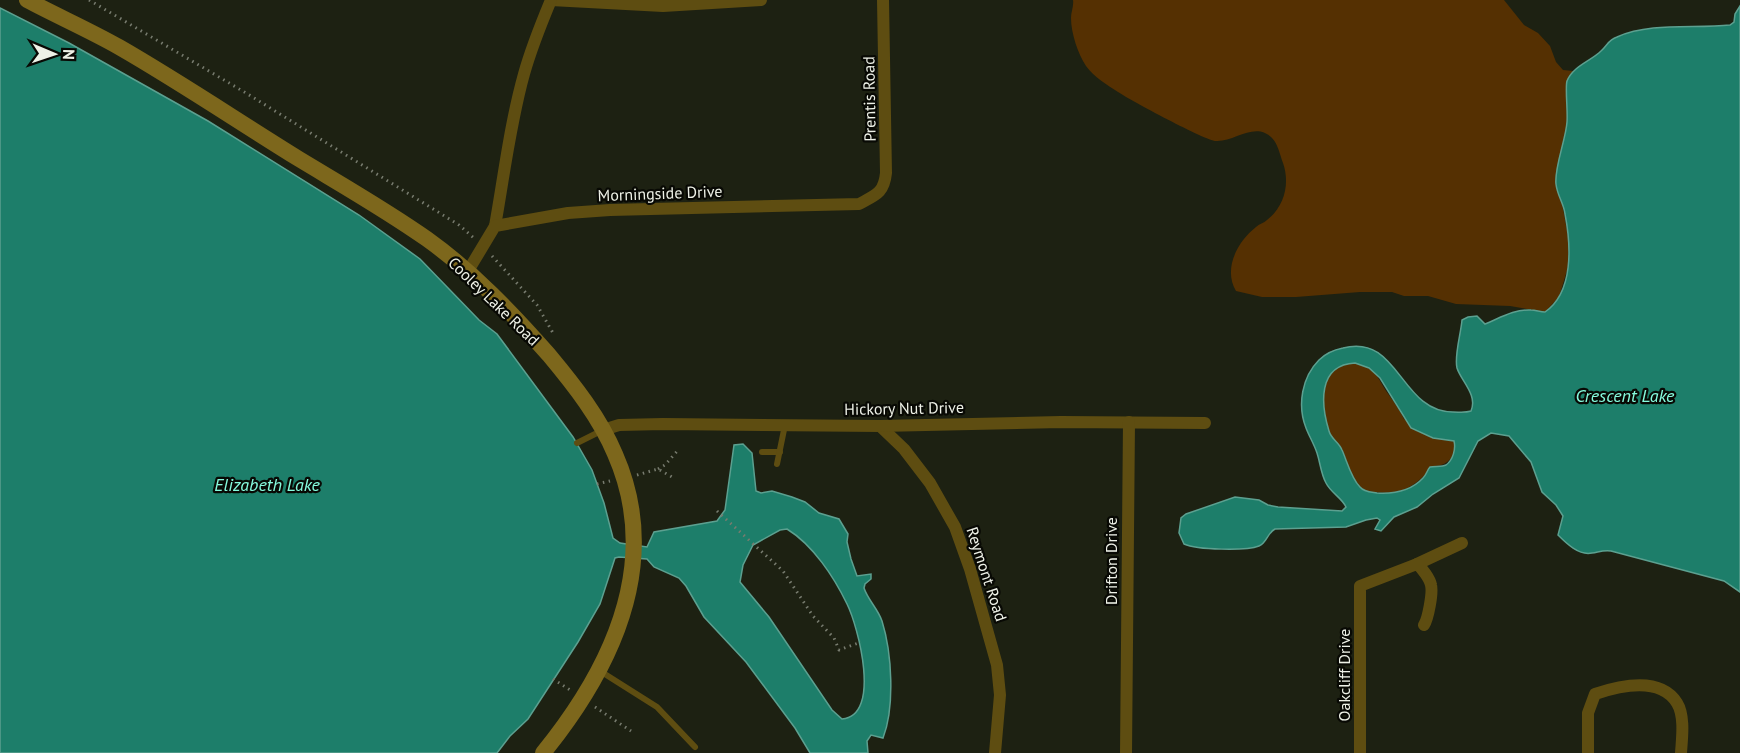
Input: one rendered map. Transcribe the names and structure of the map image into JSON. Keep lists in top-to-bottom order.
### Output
{
  "streets": {
    "main road": ["Cooley Lake Road"],
    "street": [
      "Prentis Road",
      "Morningside Drive",
      "Hickory Nut Drive",
      "Drifton Drive",
      "Reymont Road",
      "Oakcliff Drive"
    ]
  },
  "crossings": [
    ["Prentis Road", "Morningside Drive"],
    ["Cooley Lake Road", "Hickory Nut Drive"],
    ["Hickory Nut Drive", "Drifton Drive"],
    ["Hickory Nut Drive", "Reymont Road"]
  ],
  "water": ["Crescent Lake", "Elizabeth Lake"],
  "north": "right"
}
